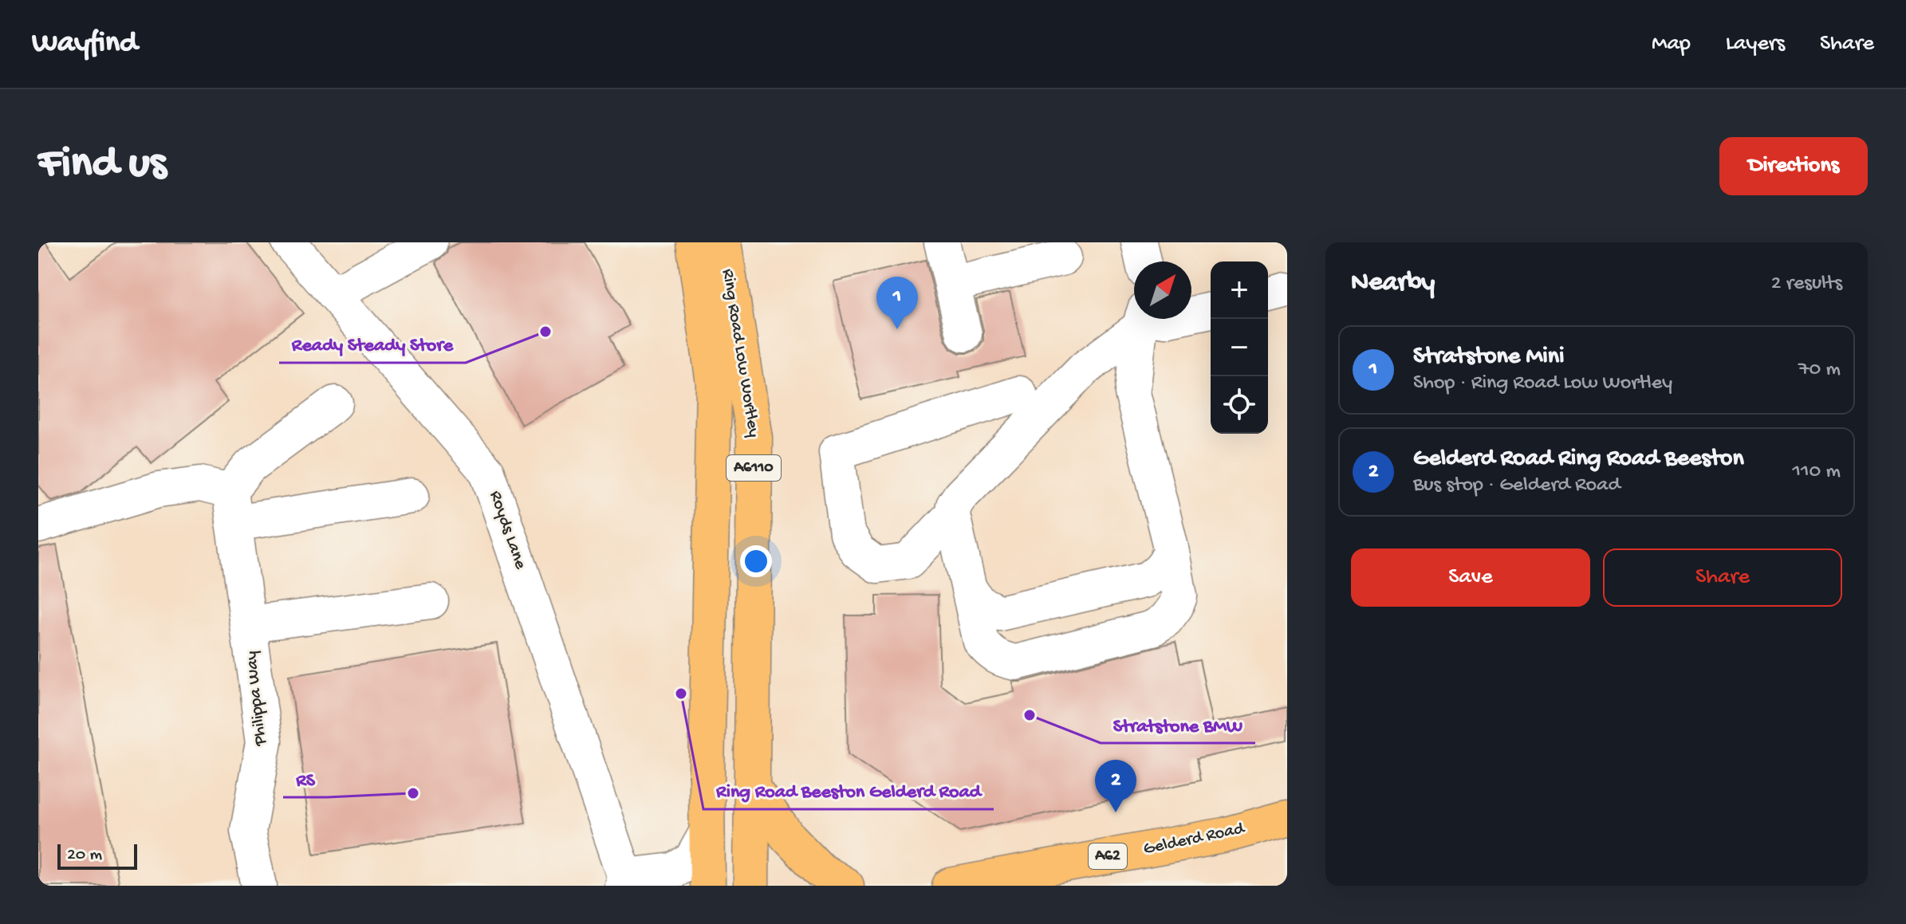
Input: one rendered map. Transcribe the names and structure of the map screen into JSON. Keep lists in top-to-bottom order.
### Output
{
  "streets": {
    "main road": [
      "Ring Road Low Wortley",
      "A6110",
      "Gelderd Road",
      "A62"
    ],
    "street": ["Royds Lane", "Philippa Way"]
  },
  "crossings": [
    ["Ring Road Low Wortley", "Royds Lane"]
  ],
  "places": [
    "Ready Steady Store",
    "Ring Road Beeston Gelderd Road",
    "Stratstone BMW",
    "RS"
  ],
  "scale_bar": "20 m",
  "north": "top right",
  "page": {
    "header": "Wayfind",
    "nav": ["Map", "Layers", "Share"],
    "buttons": [
      "Directions",
      ["Save", "Share"]
    ],
    "title": "Find us",
    "heading": ["Nearby", "2 results"],
    "map_buttons": ["+", "−"],
    "pins": ["1", "2"],
    "list": [
      {
        "mark": "1",
        "name": "Stratstone Mini",
        "note": "Shop · Ring Road Low Wortley",
        "value": "70 m"
      },
      {
        "mark": "2",
        "name": "Gelderd Road Ring Road Beeston",
        "note": "Bus stop · Gelderd Road",
        "value": "110 m"
      }
    ],
    "scale": "20 m"
  }
}
